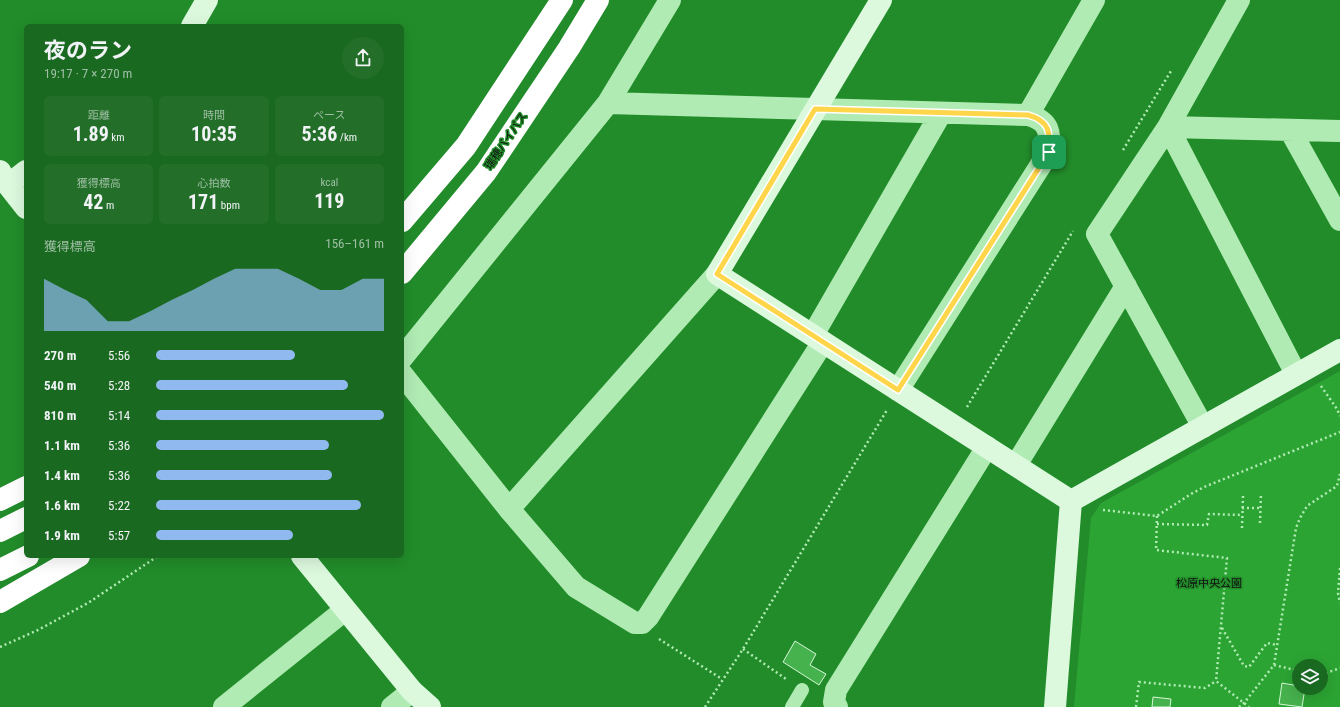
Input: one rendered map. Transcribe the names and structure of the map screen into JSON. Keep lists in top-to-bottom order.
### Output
{
  "streets": {
    "highway": ["瑞穂バイパス"]
  },
  "parks": ["松原中央公園"],
  "page": {
    "heading": ["夜のラン", "19:17 · 7 × 270 m"],
    "stats": [
      ["距離", "1.89 km"],
      ["時間", "10:35"],
      ["ペース", "5:36 /km"],
      ["獲得標高", "42 m"],
      ["心拍数", "171 bpm"],
      ["kcal", "119"]
    ],
    "chart": ["獲得標高", "156–161 m"],
    "list": [
      {
        "name": "270 m",
        "note": "5:56"
      },
      {
        "name": "540 m",
        "note": "5:28"
      },
      {
        "name": "810 m",
        "note": "5:14"
      },
      {
        "name": "1.1 km",
        "note": "5:36"
      },
      {
        "name": "1.4 km",
        "note": "5:36"
      },
      {
        "name": "1.6 km",
        "note": "5:22"
      },
      {
        "name": "1.9 km",
        "note": "5:57"
      }
    ]
  }
}
